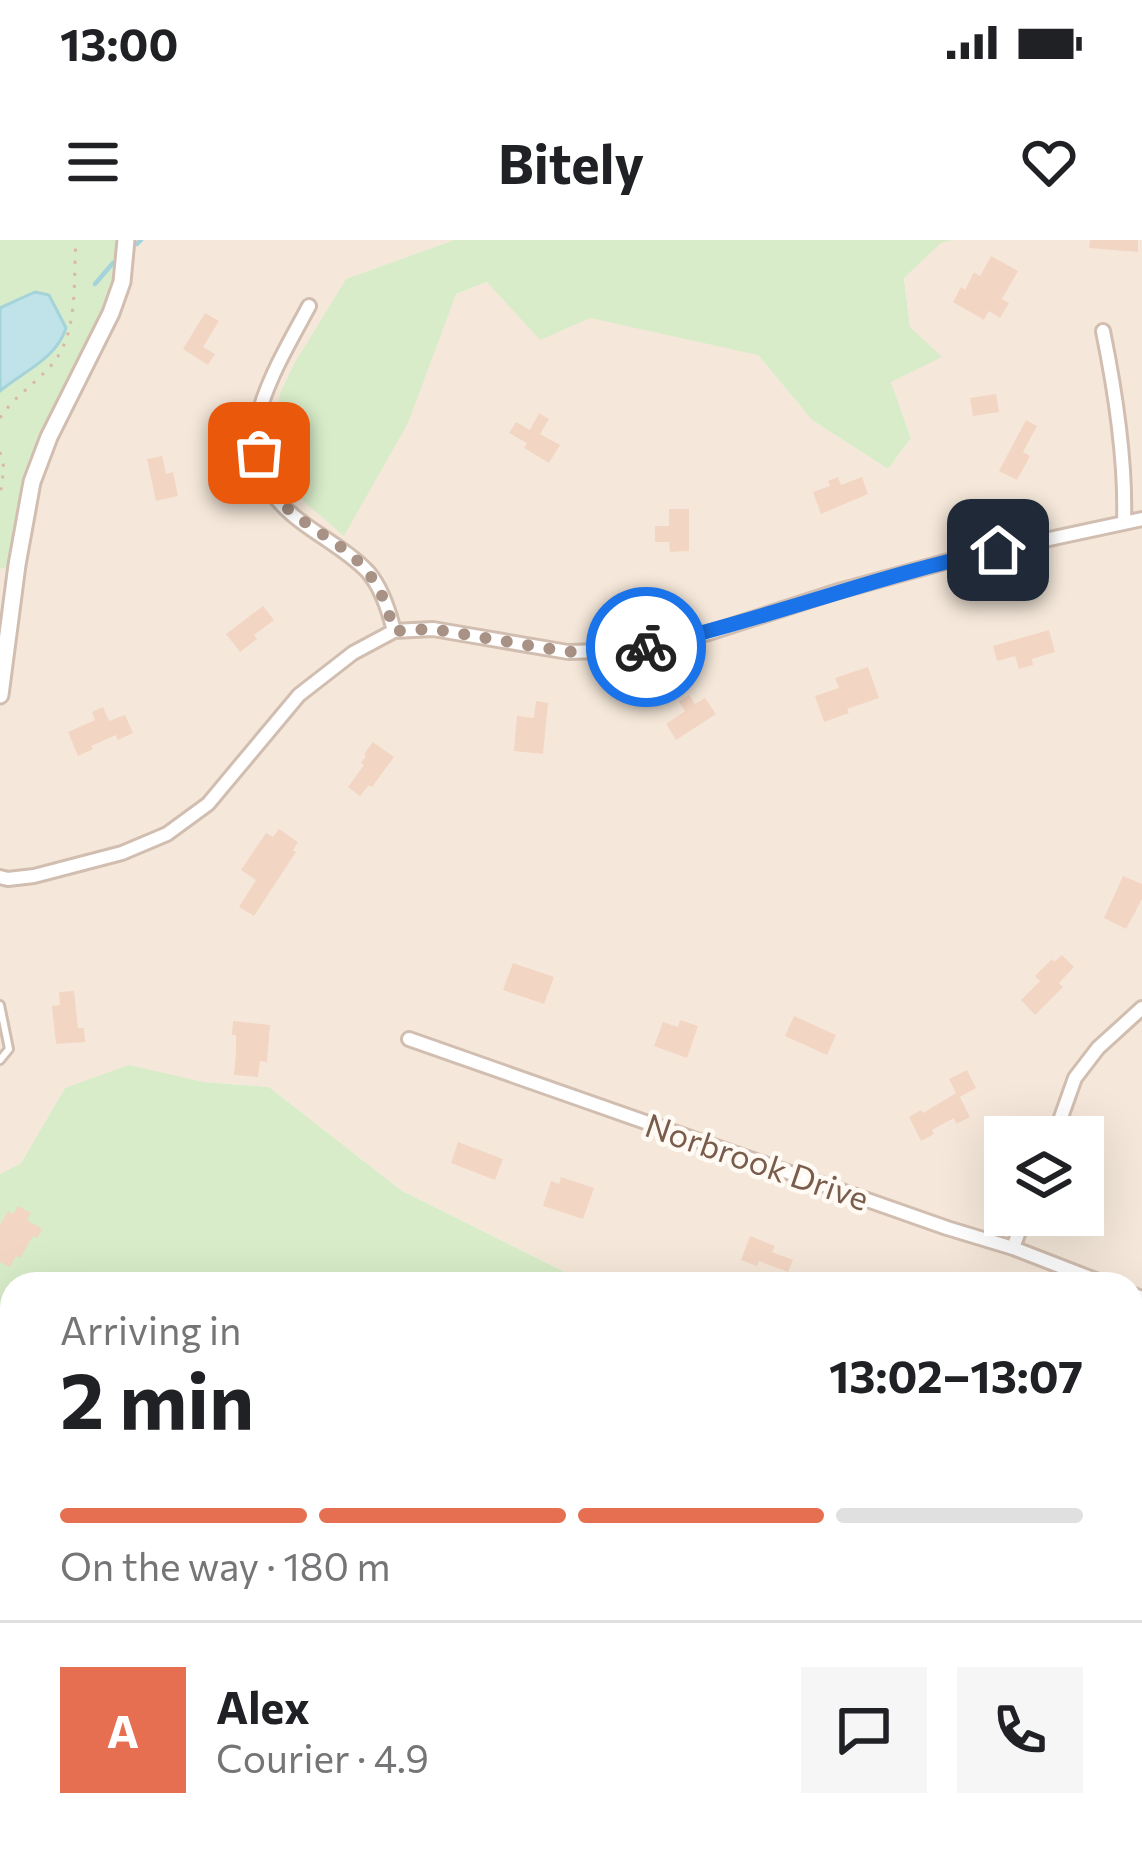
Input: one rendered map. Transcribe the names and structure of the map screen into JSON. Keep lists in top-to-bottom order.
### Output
{
  "streets": {
    "street": ["Norbrook Drive"]
  },
  "page": {
    "status": "13:00",
    "header": "Bitely",
    "heading": ["2 min", "Arriving in", "13:02–13:07"],
    "panel": ["Alex", "Courier · 4.9"],
    "bar": "On the way · 180 m",
    "round": "A"
  }
}
